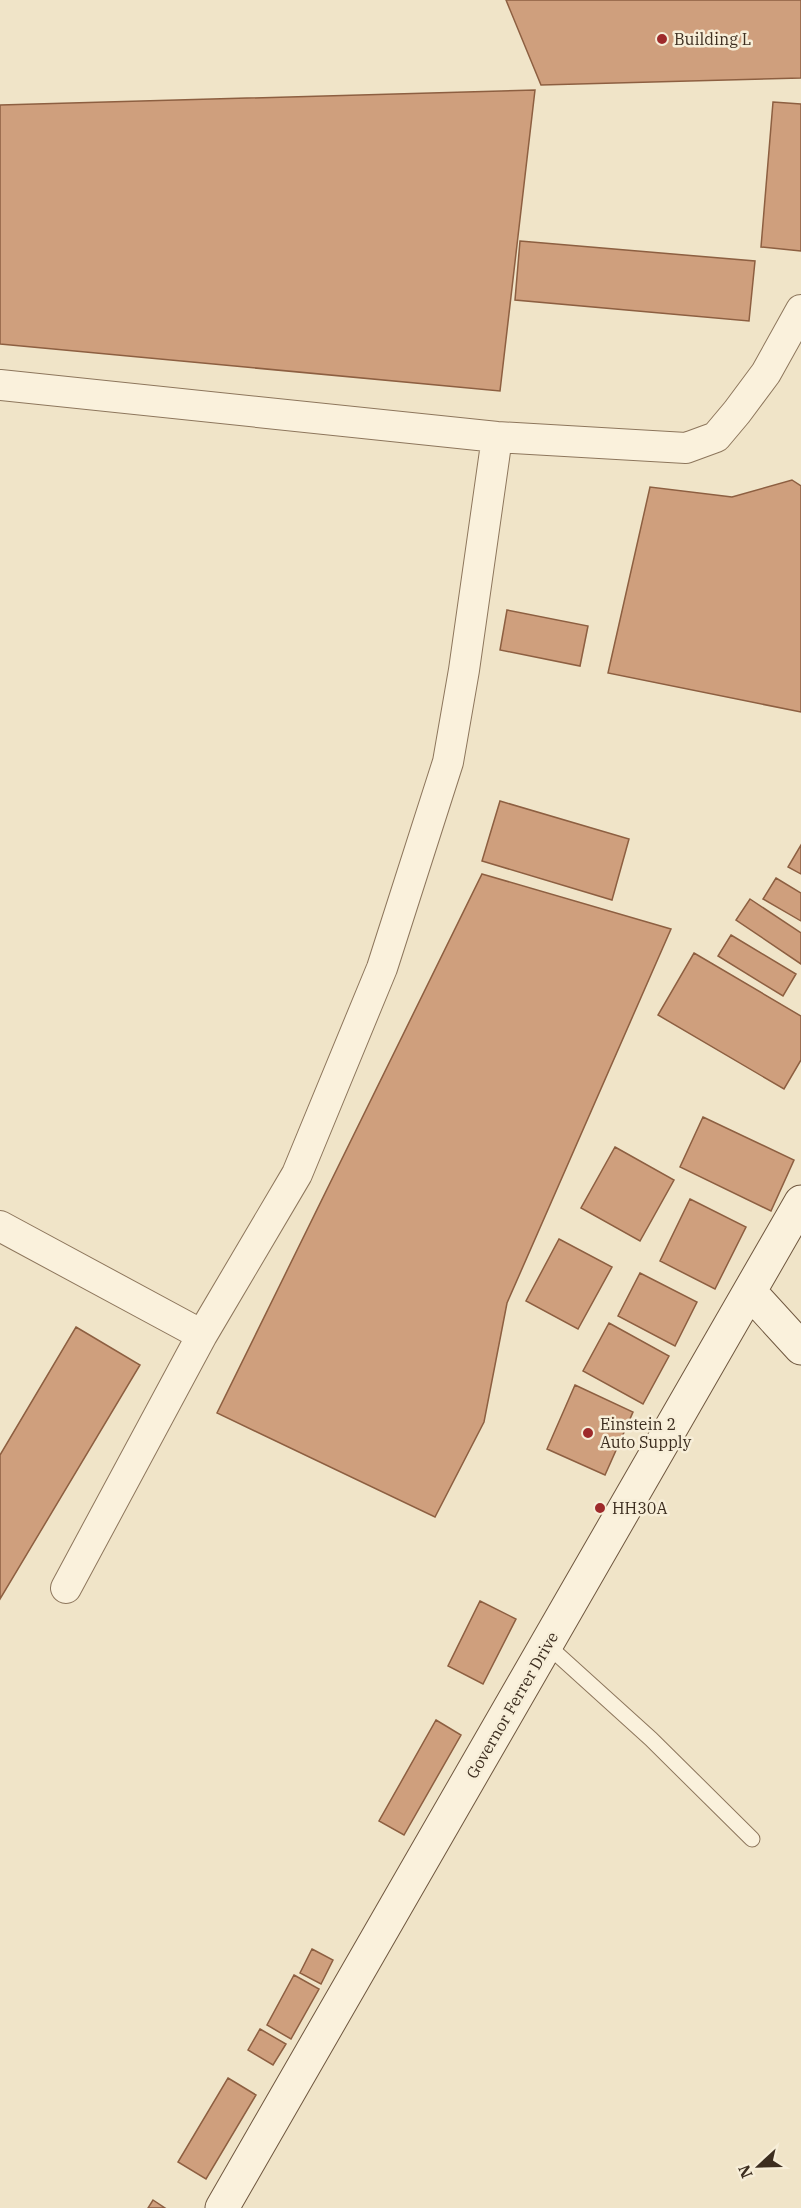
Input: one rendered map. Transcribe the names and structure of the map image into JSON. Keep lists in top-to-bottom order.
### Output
{
  "streets": {
    "main road": ["Governor Ferrer Drive"]
  },
  "places": ["Building L", "Einstein 2 Auto Supply", "HH30A"],
  "north": "left"
}
